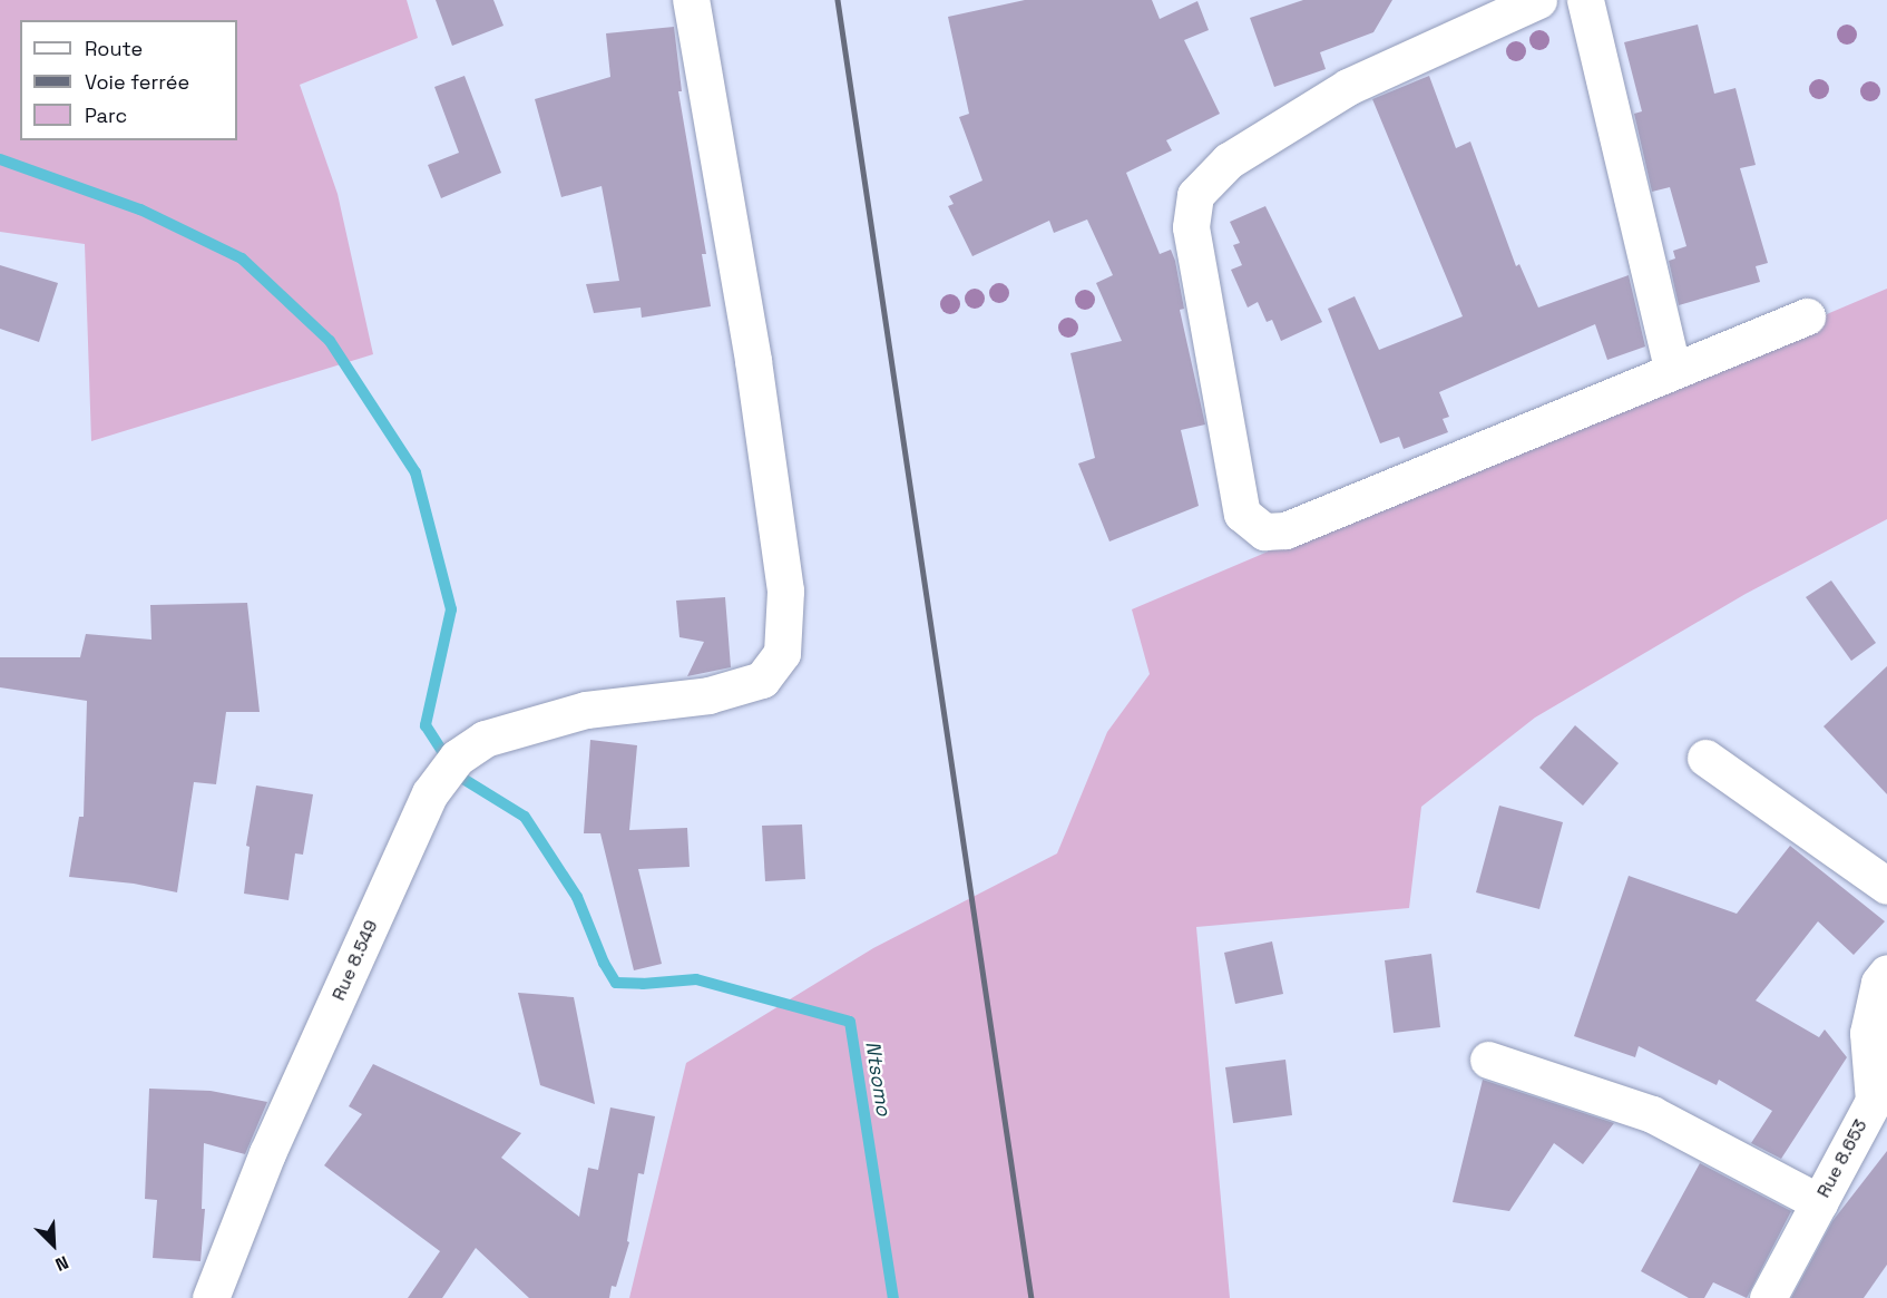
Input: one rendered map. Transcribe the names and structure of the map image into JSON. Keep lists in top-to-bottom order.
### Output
{
  "streets": {
    "street": ["Rue 8.549", "Rue 8.653"]
  },
  "water": ["Ntsomo"],
  "legend": ["Route", "Voie ferrée", "Parc"],
  "north": "bottom right"
}
